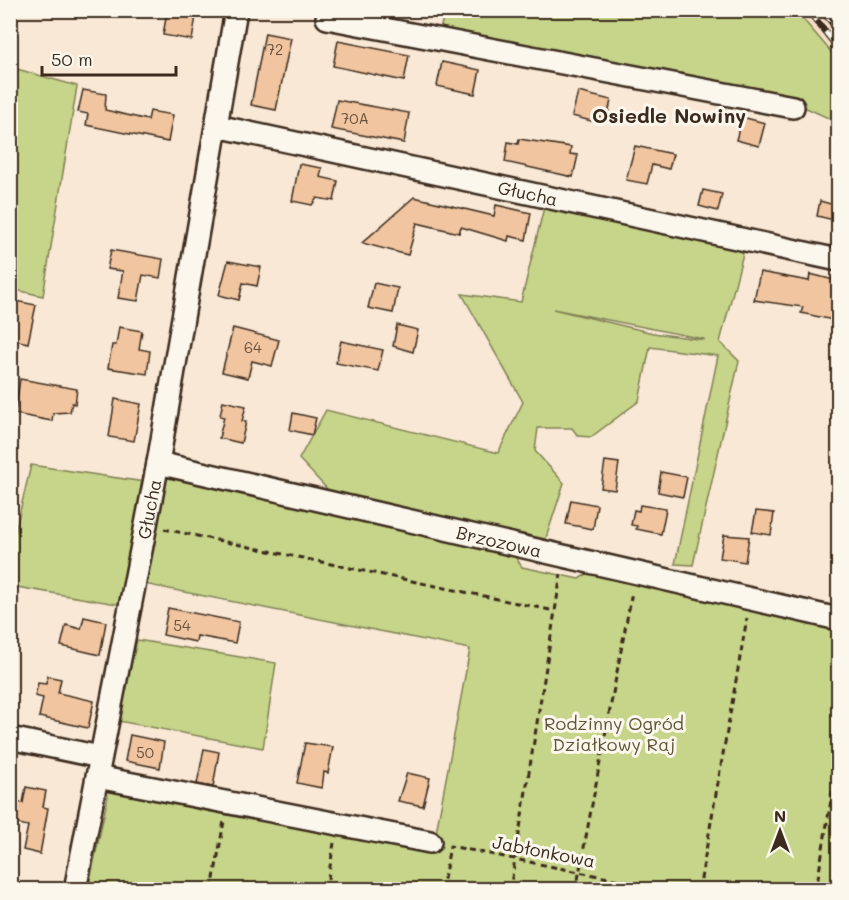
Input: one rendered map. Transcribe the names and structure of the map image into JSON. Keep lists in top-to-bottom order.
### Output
{
  "streets": {
    "street": ["Głucha", "Brzozowa"],
    "path": ["Jabłonkowa"]
  },
  "crossings": [
    ["Głucha", "Brzozowa"]
  ],
  "districts": ["Osiedle Nowiny"],
  "parks": ["Rodzinny Ogród Działkowy Raj"],
  "house_numbers": [
    "72",
    "70A",
    "64",
    "54",
    "50"
  ],
  "scale_bar": "50 m",
  "north": "top"
}
